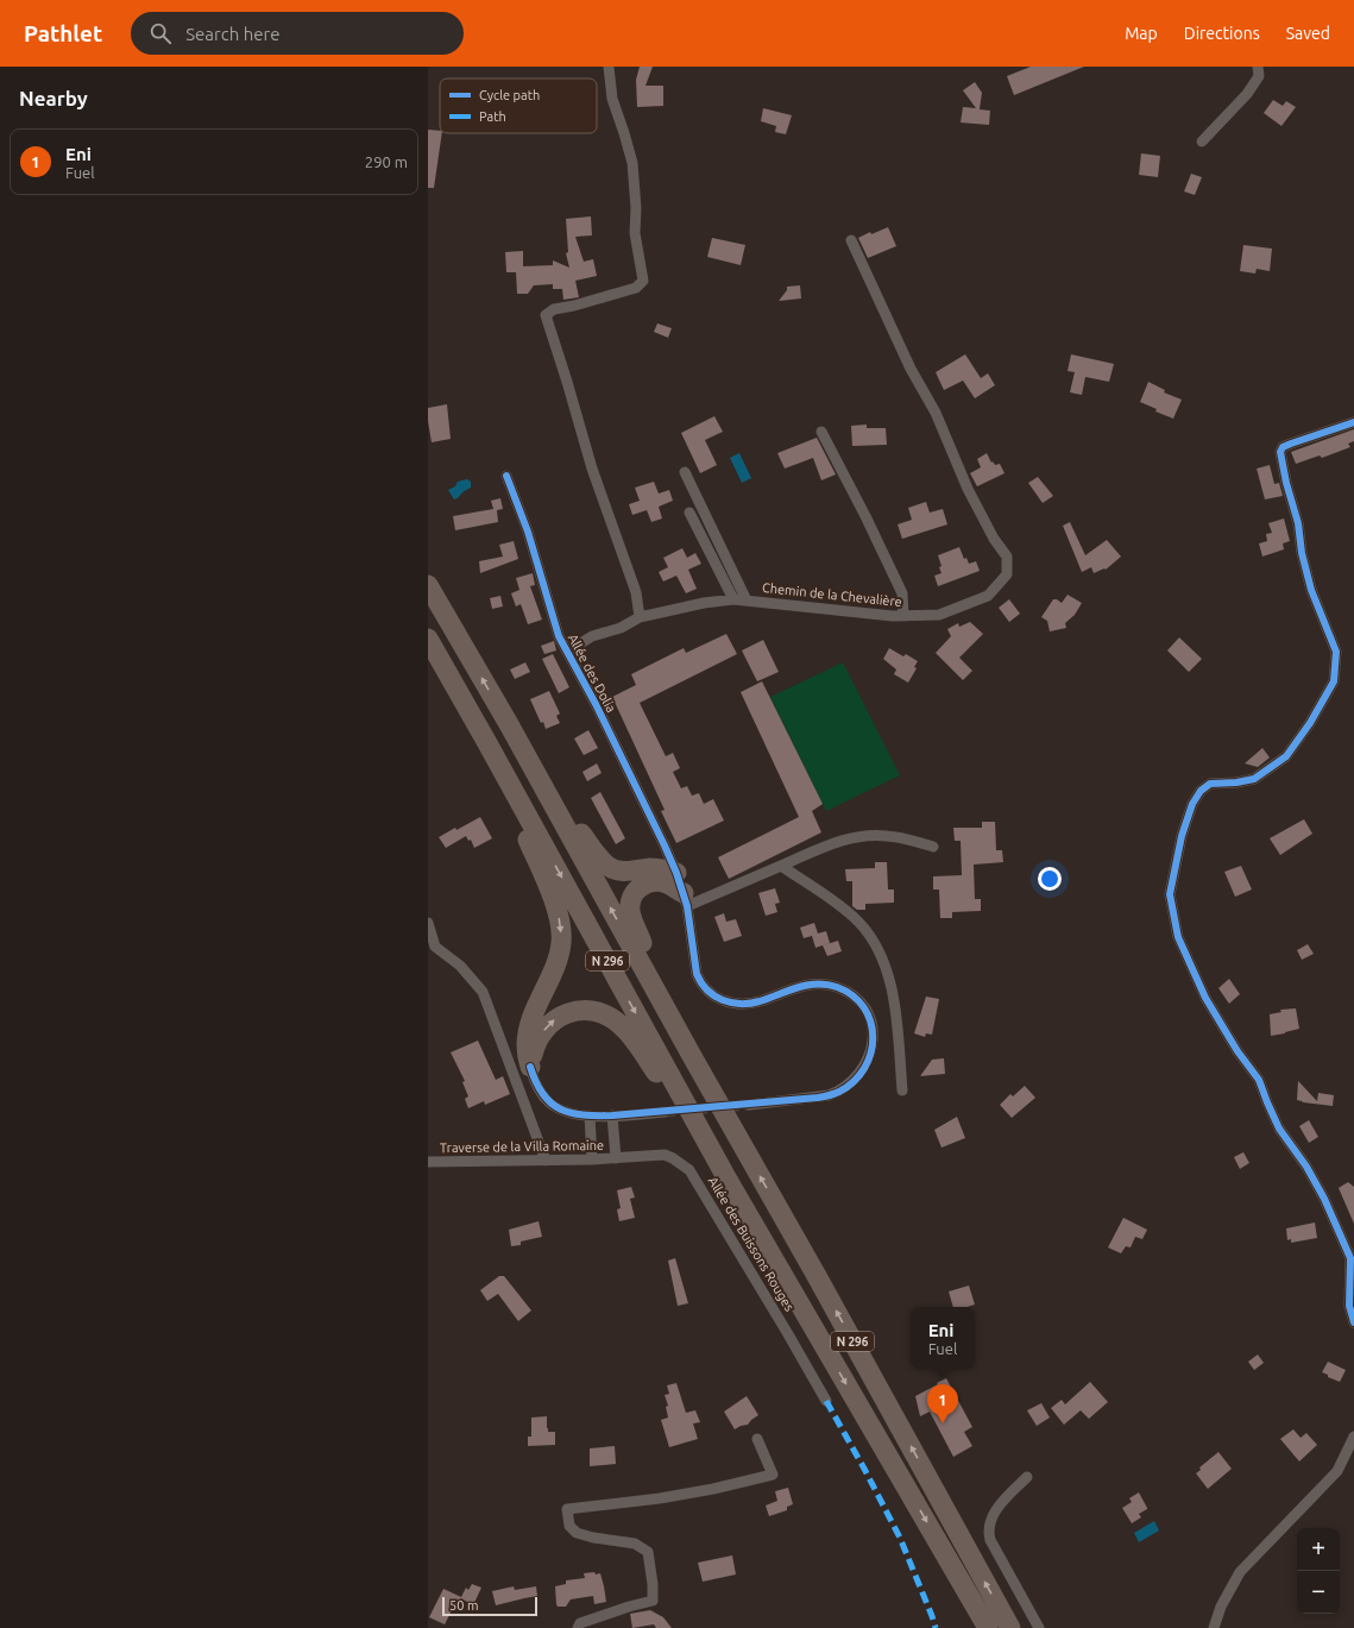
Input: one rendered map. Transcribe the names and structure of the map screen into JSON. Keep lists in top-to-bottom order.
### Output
{
  "streets": {
    "highway": ["N 296"],
    "street": [
      "Chemin de la Chevalière",
      "Allée des Dolia",
      "Traverse de la Villa Romaine",
      "Allée des Buissons Rouges"
    ]
  },
  "crossings": [
    ["Chemin de la Chevalière", "Allée des Dolia"],
    ["Traverse de la Villa Romaine", "Allée des Buissons Rouges"]
  ],
  "legend": ["Cycle path", "Path"],
  "scale_bar": "50 m",
  "page": {
    "header": "Pathlet",
    "search": "Search here",
    "nav": ["Map", "Directions", "Saved"],
    "heading": "Nearby",
    "list": [
      {
        "mark": "1",
        "name": "Eni",
        "note": "Fuel",
        "value": "290 m"
      }
    ],
    "popup": ["Eni", "Fuel"],
    "pins": "1",
    "map_buttons": ["+", "−"],
    "scale": "50 m"
  }
}
